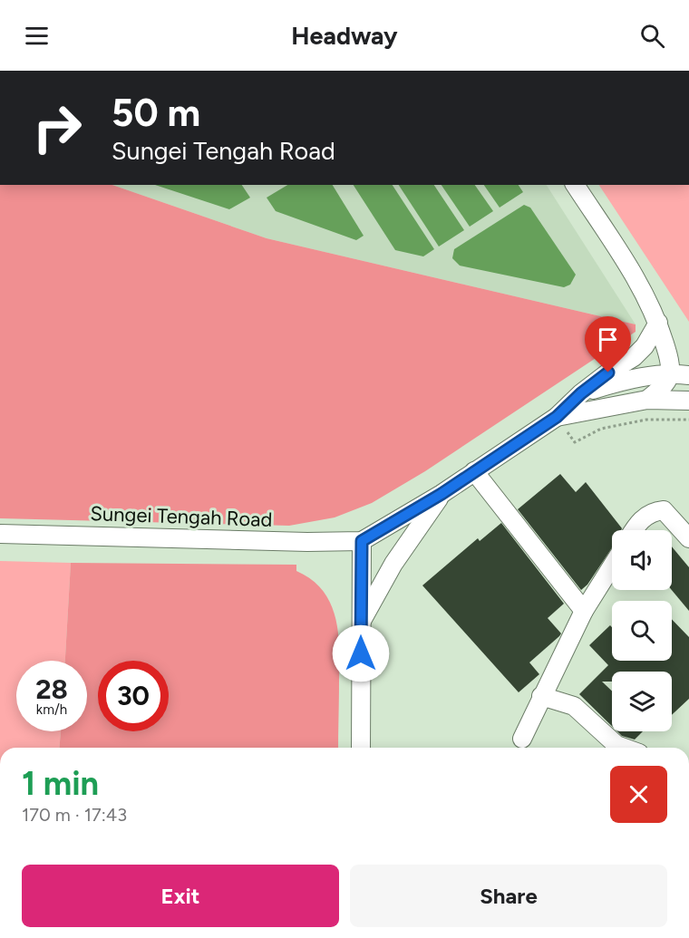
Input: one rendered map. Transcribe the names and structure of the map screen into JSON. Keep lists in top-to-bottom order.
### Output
{
  "streets": {
    "street": ["Sungei Tengah Road"]
  },
  "page": {
    "header": "Headway",
    "turn": ["50 m", "Sungei Tengah Road"],
    "speed": "28 km/h",
    "limit": "30",
    "heading": ["1 min", "170 m · 17:43"],
    "buttons": ["Exit", "Share"]
  }
}
